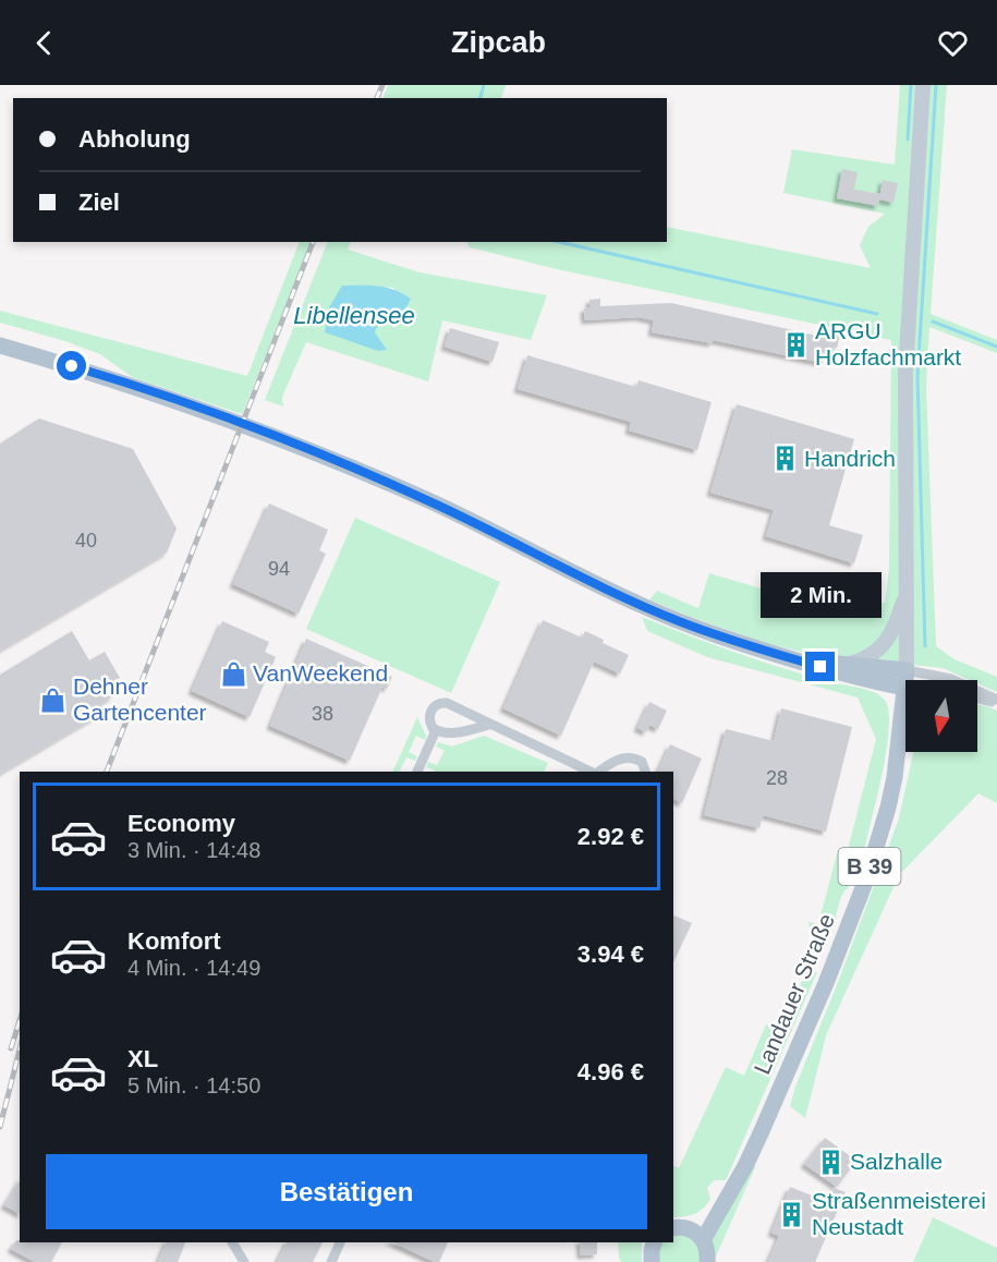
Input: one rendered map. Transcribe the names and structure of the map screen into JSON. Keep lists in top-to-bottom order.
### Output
{
  "streets": {
    "main road": ["B 39", "Landauer Straße"]
  },
  "water": ["Libellensee"],
  "places": {
    "building": [
      "ARGU Holzfachmarkt",
      "Handrich",
      "Salzhalle",
      "Straßenmeisterei Neustadt"
    ],
    "shop": ["VanWeekend", "Dehner Gartencenter"]
  },
  "house_numbers": [
    "40",
    "94",
    "38",
    "28"
  ],
  "north": "bottom",
  "page": {
    "header": "Zipcab",
    "banner": ["Abholung", "Ziel"],
    "bubble": "2 Min.",
    "list": [
      {
        "name": "Economy",
        "note": "3 Min. · 14:48",
        "value": "2.92 €"
      },
      {
        "name": "Komfort",
        "note": "4 Min. · 14:49",
        "value": "3.94 €"
      },
      {
        "name": "XL",
        "note": "5 Min. · 14:50",
        "value": "4.96 €"
      }
    ],
    "buttons": "Bestätigen"
  }
}
